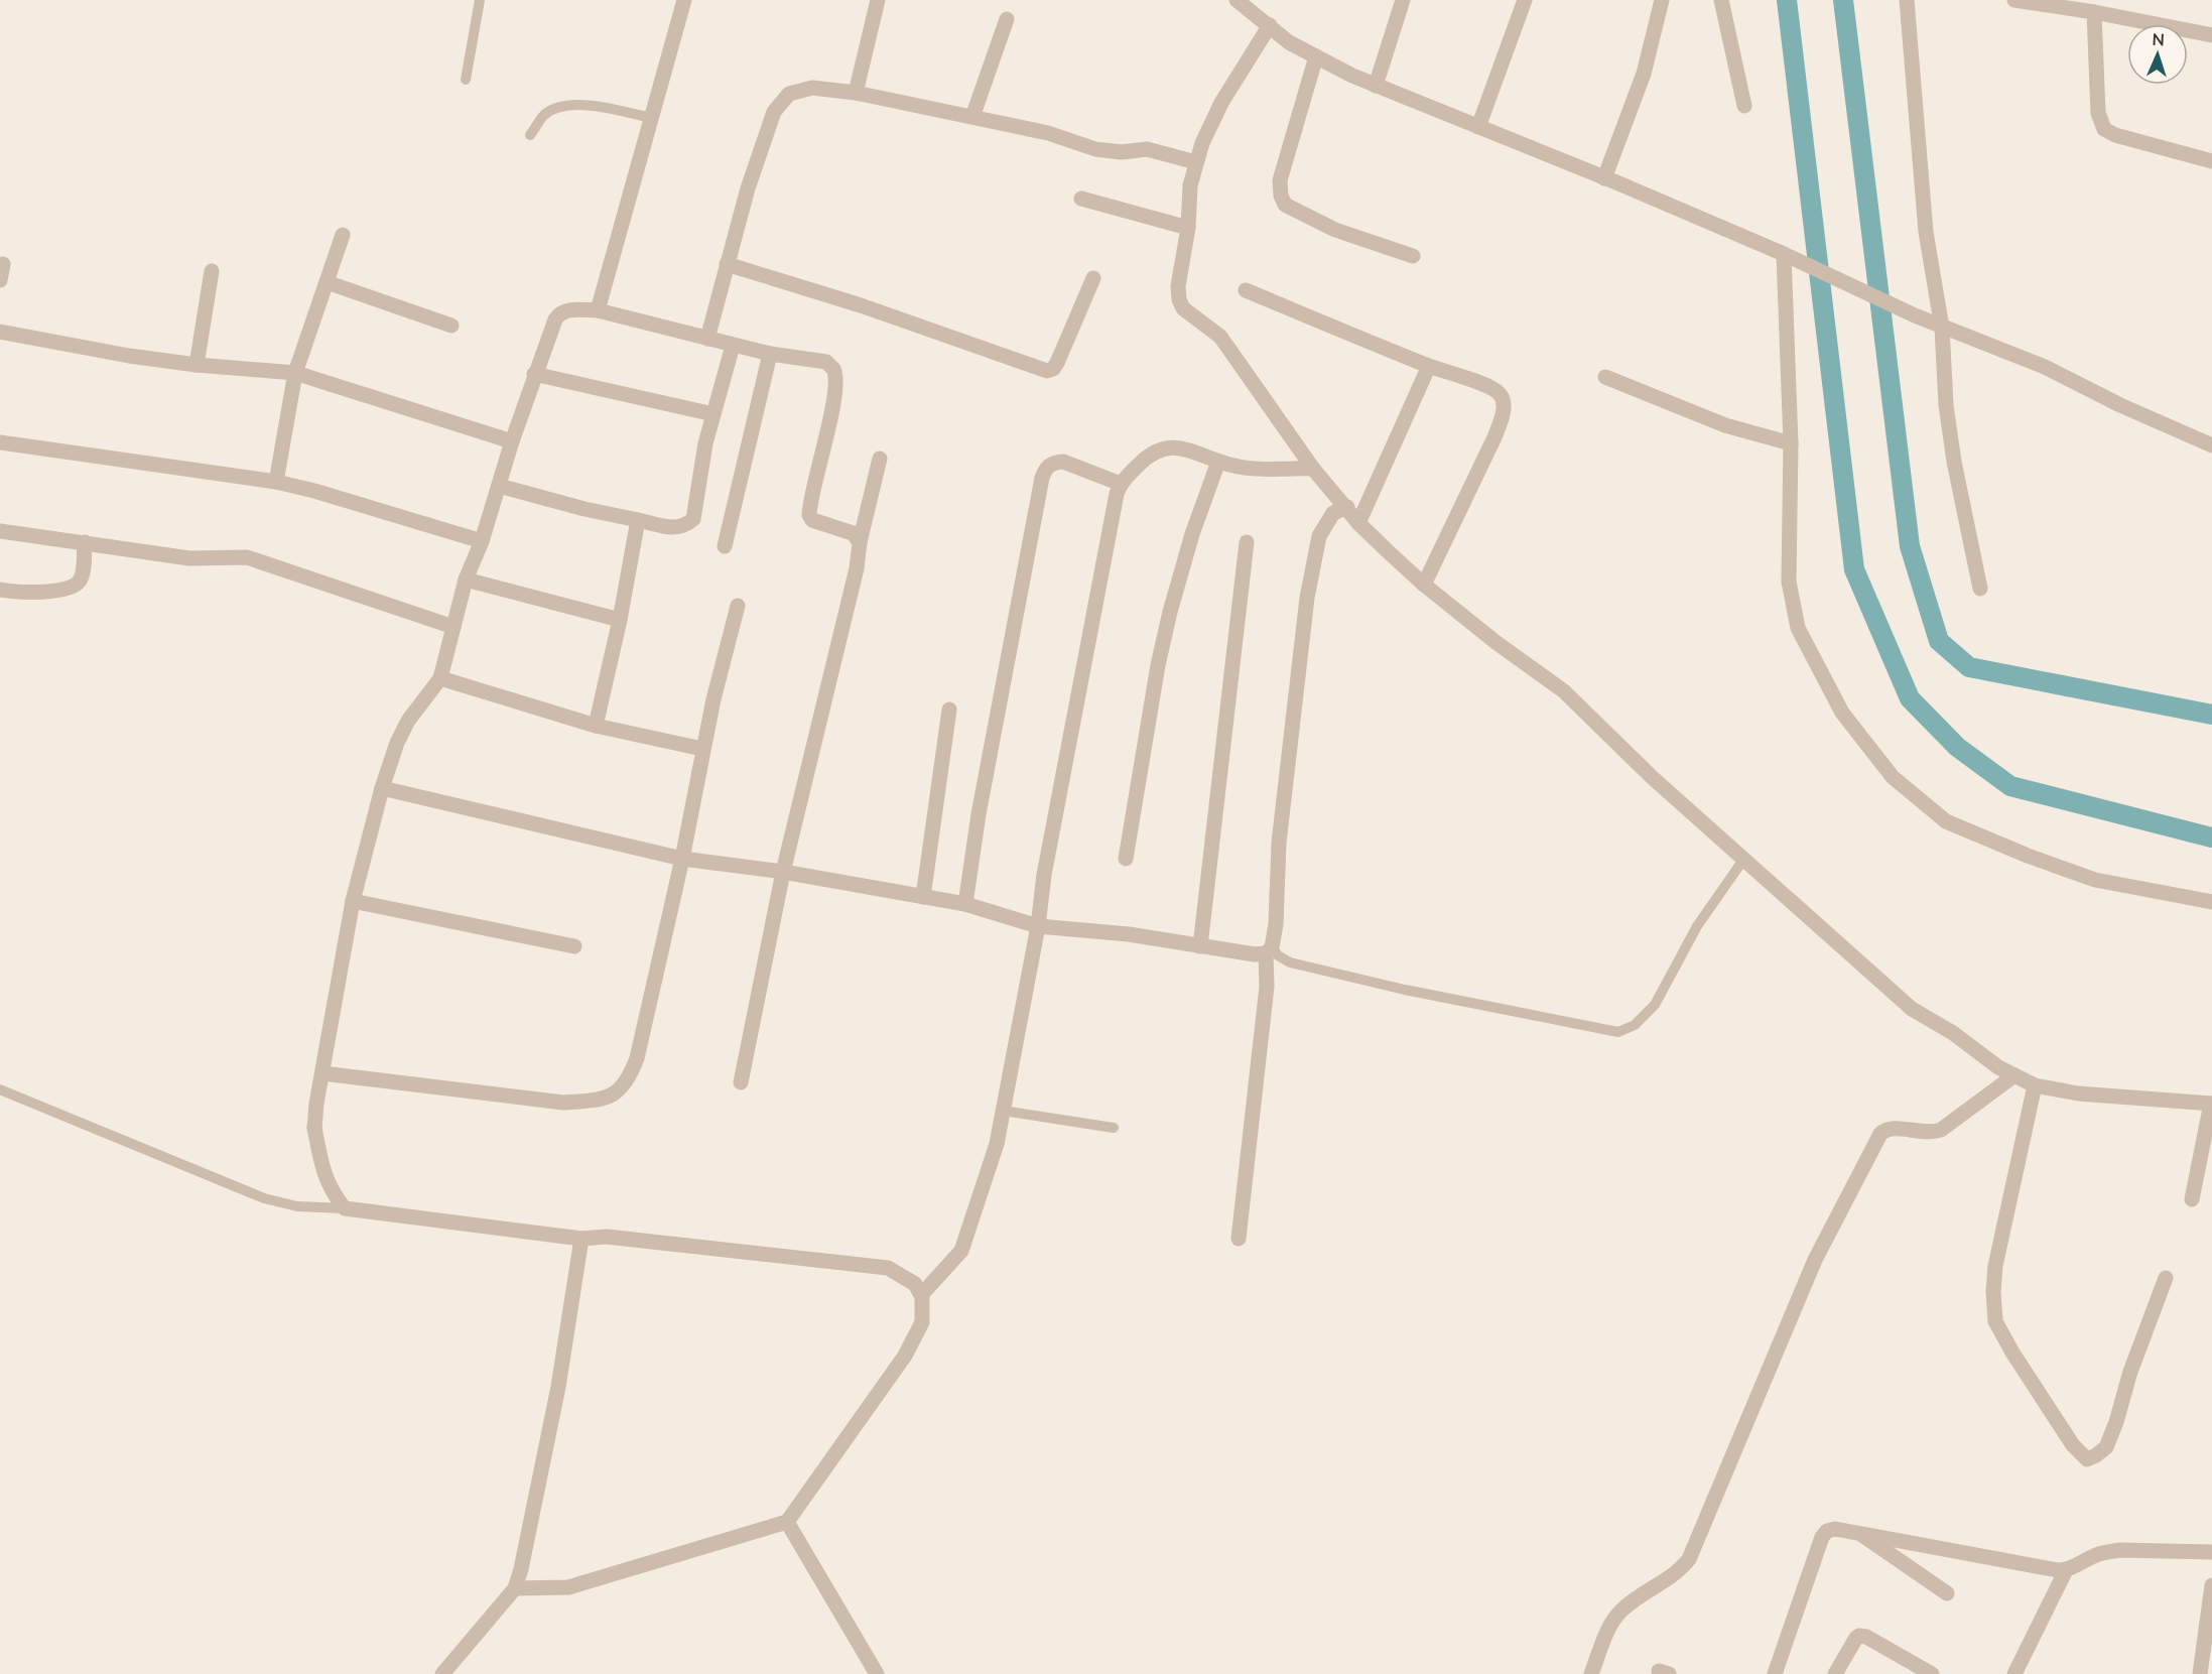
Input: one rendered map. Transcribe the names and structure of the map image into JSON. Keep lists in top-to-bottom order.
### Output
{
  "north": "top"
}
